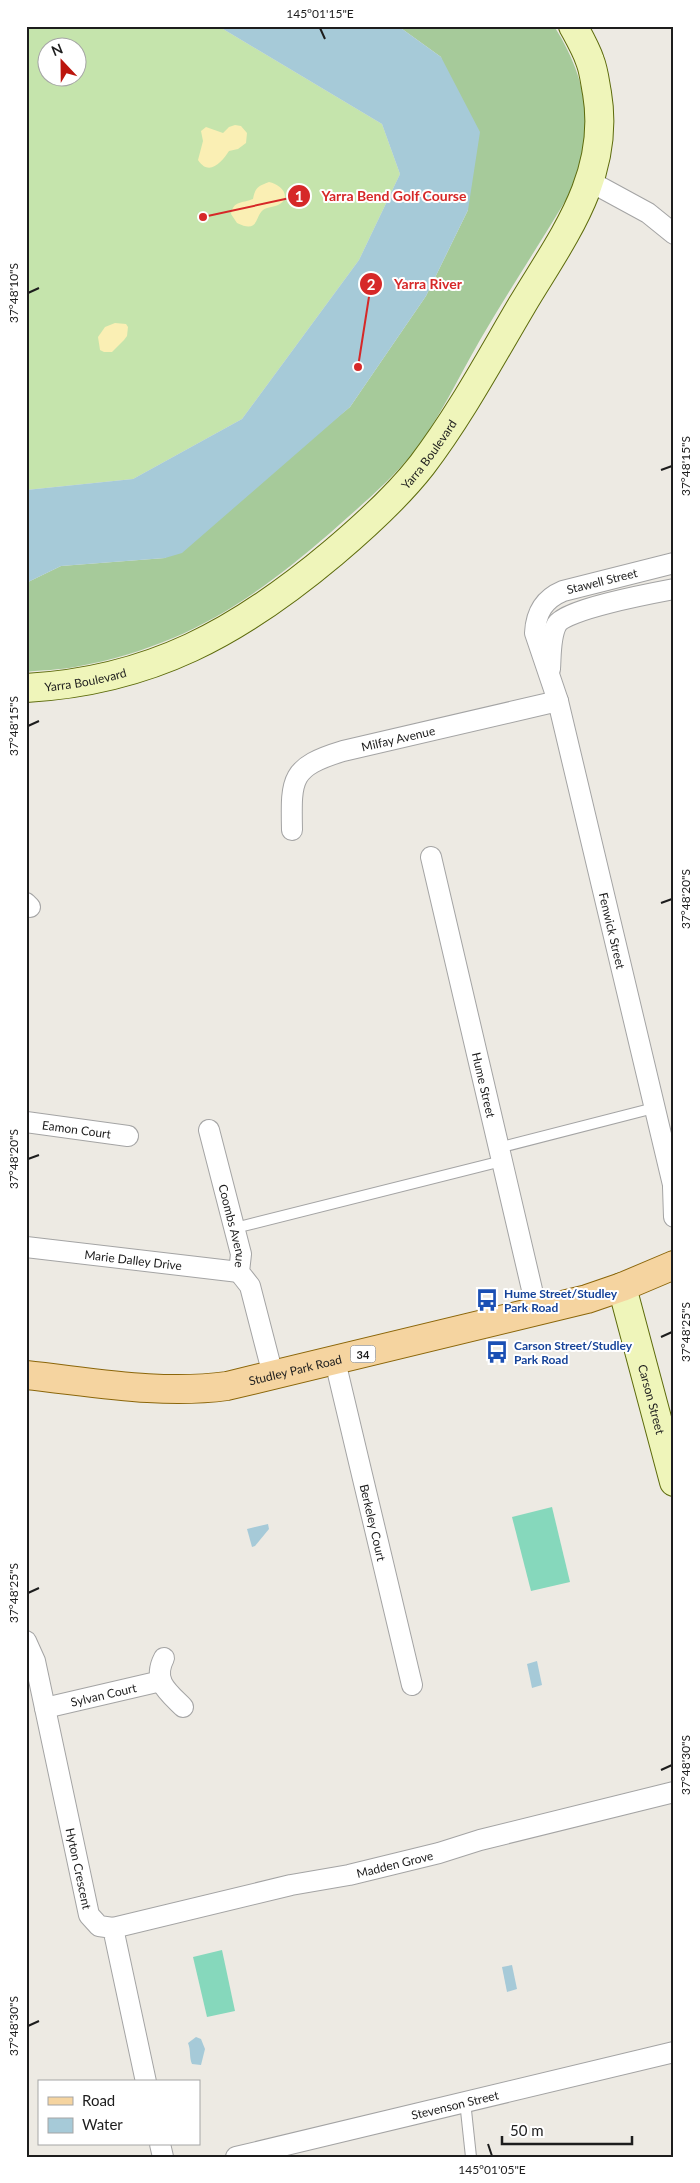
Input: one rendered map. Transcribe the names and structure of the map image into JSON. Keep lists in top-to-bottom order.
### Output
{
  "streets": {
    "main road": [
      "Yarra Boulevard",
      "34",
      "Studley Park Road",
      "Carson Street"
    ],
    "street": [
      "Stawell Street",
      "Milfay Avenue",
      "Fenwick Street",
      "Hume Street",
      "Eamon Court",
      "Coombs Avenue",
      "Marie Dalley Drive",
      "Berkeley Court",
      "Sylvan Court",
      "Madden Grove",
      "Hyton Crescent",
      "Stevenson Street"
    ]
  },
  "crossings": [
    ["Stawell Street", "Fenwick Street"],
    ["Milfay Avenue", "Fenwick Street"],
    ["Hume Street", "Studley Park Road"],
    ["Coombs Avenue", "Marie Dalley Drive"],
    ["Coombs Avenue", "Studley Park Road"],
    ["Studley Park Road", "Carson Street"],
    ["Studley Park Road", "Berkeley Court"],
    ["Sylvan Court", "Hyton Crescent"],
    ["Madden Grove", "Hyton Crescent"]
  ],
  "places": {
    "other": ["Yarra Bend Golf Course", "Yarra River"],
    "bus stop": ["Hume Street/Studley Park Road", "Carson Street/Studley Park Road"]
  },
  "legend": ["Road", "Water"],
  "scale_bar": "50 m",
  "north": "top",
  "coordinates": [
    "145°01'15\"E",
    "37°48'10\"S",
    "37°48'15\"S",
    "37°48'20\"S",
    "37°48'25\"S",
    "37°48'30\"S",
    "145°01'05\"E"
  ]
}
